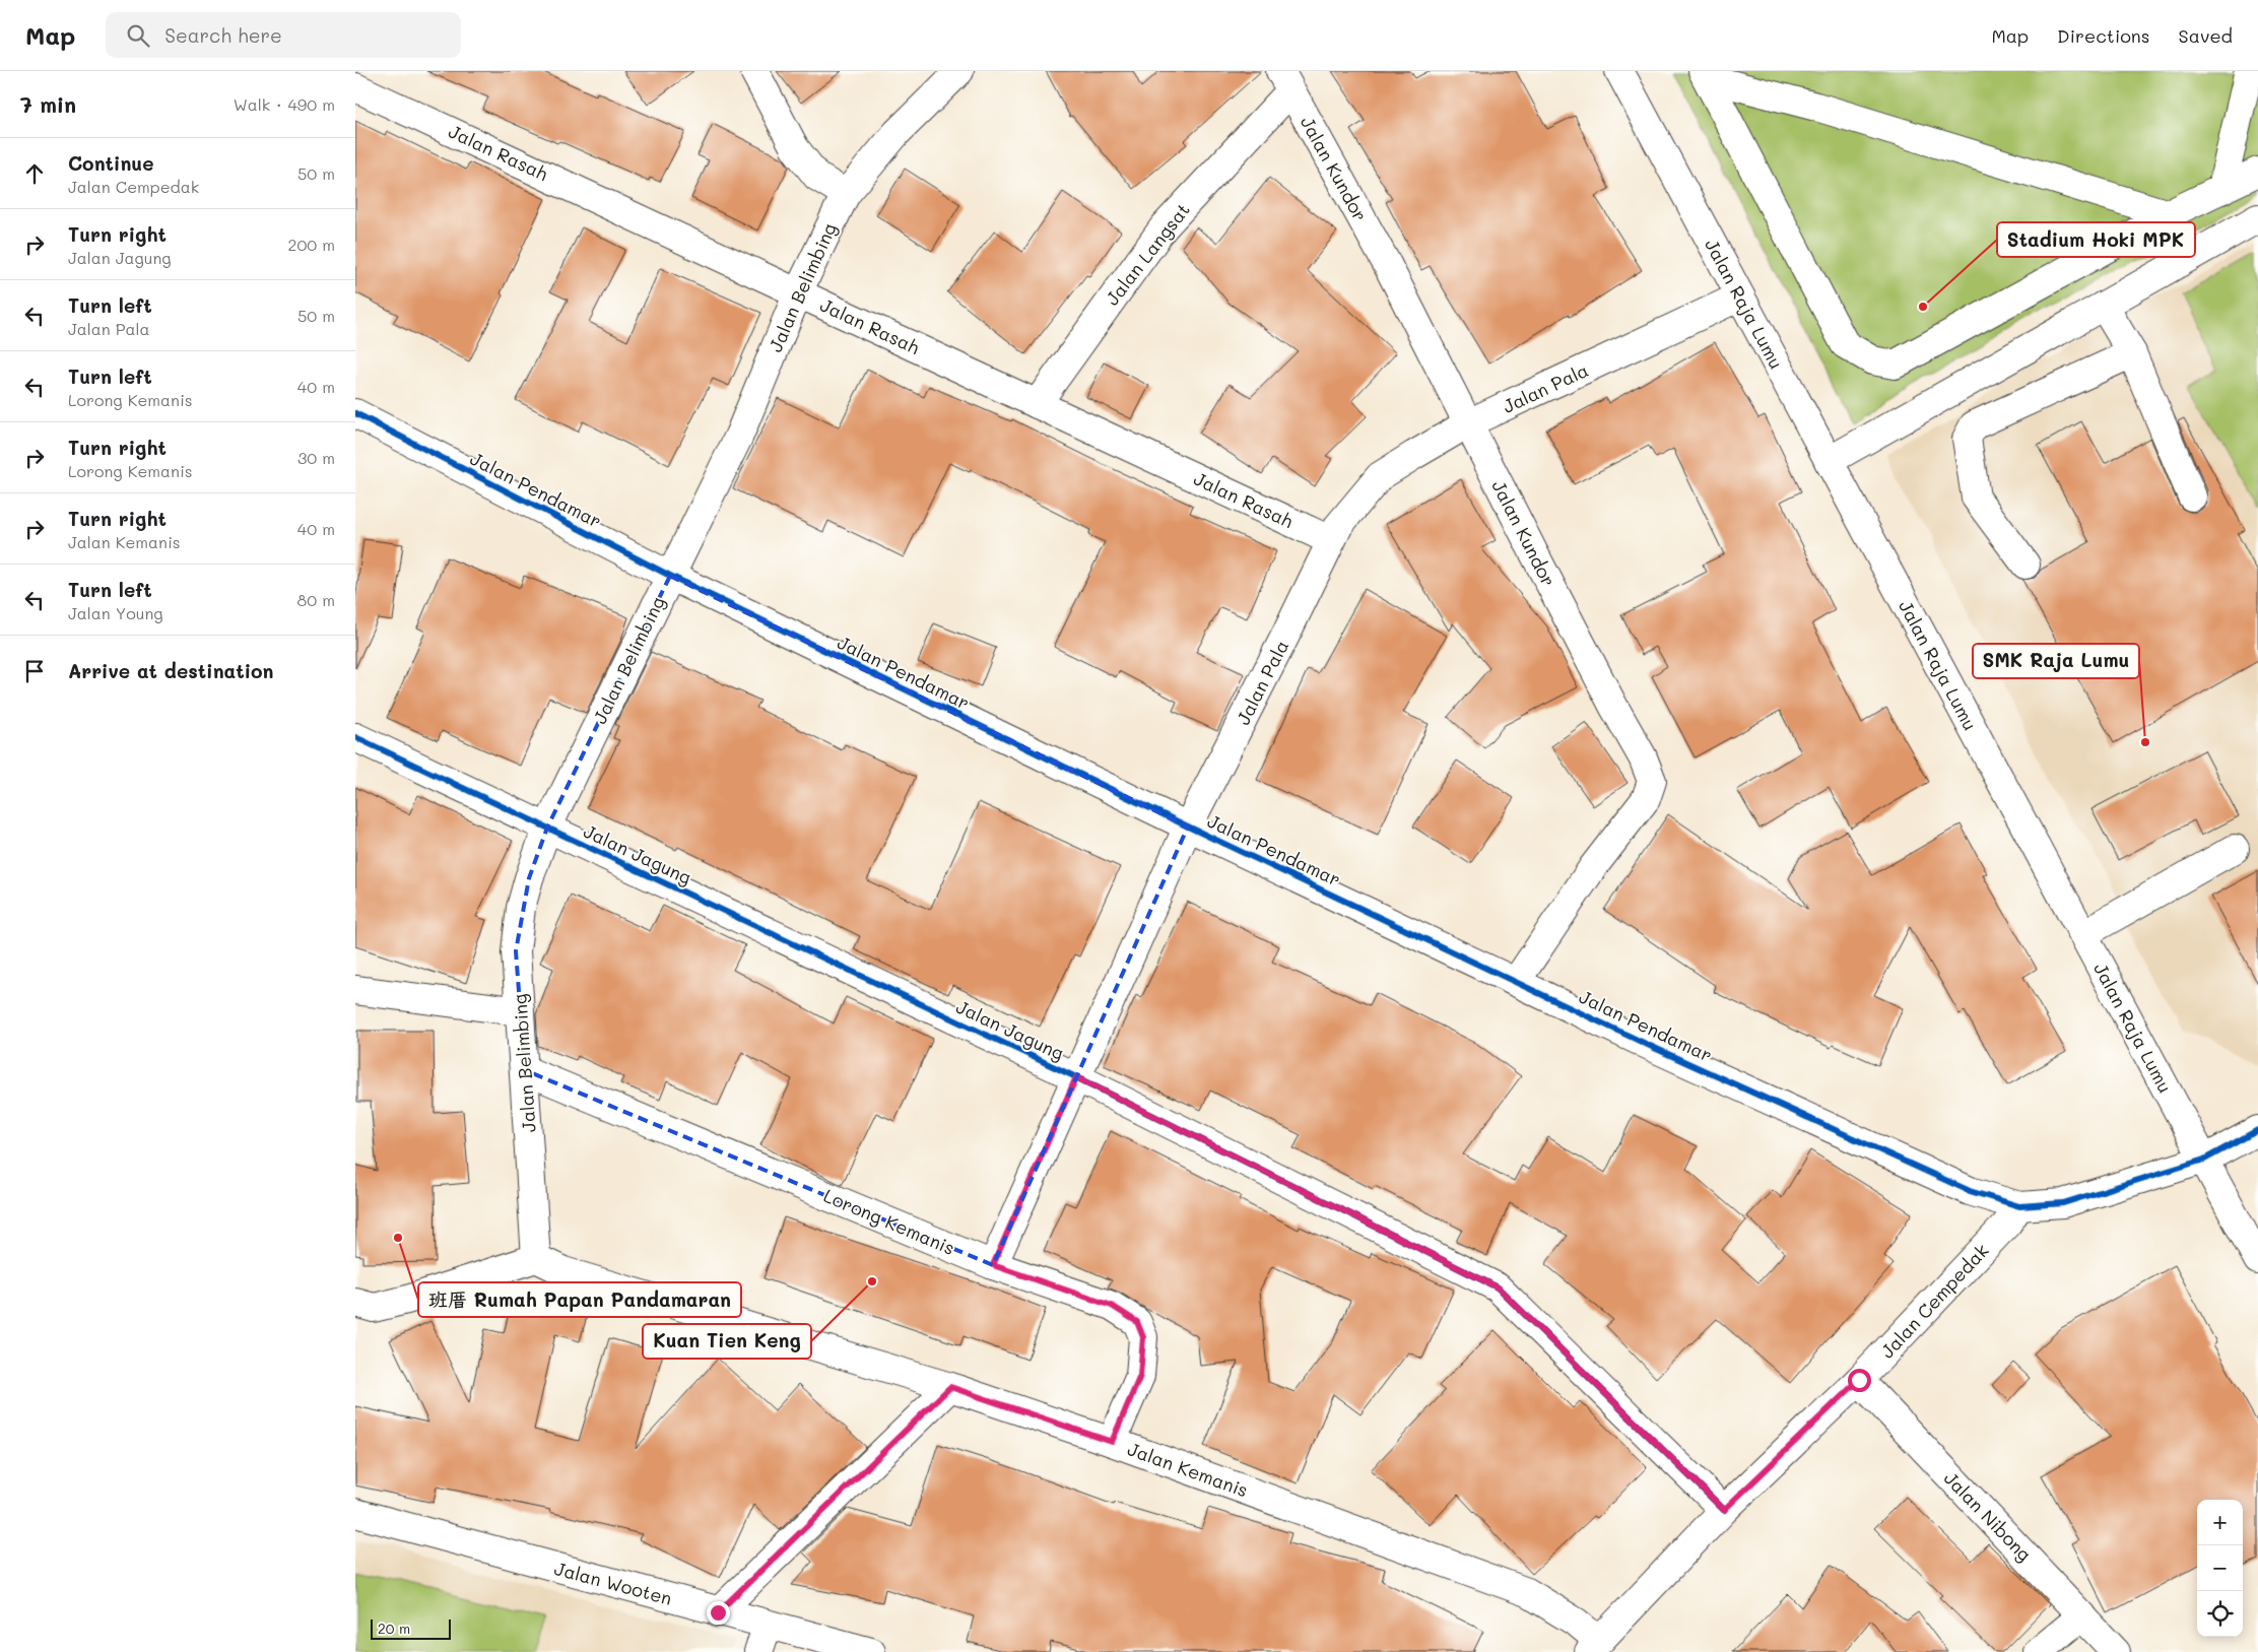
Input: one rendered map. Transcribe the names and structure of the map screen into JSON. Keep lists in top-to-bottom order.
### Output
{
  "streets": {
    "street": [
      "Jalan Rasah",
      "Jalan Kundor",
      "Jalan Langsat",
      "Jalan Belimbing",
      "Jalan Raja Lumu",
      "Jalan Pala",
      "Jalan Pendamar",
      "Jalan Jagung",
      "Lorong Kemanis",
      "Jalan Cempedak",
      "Jalan Kemanis",
      "Jalan Nibong",
      "Jalan Wooten"
    ]
  },
  "crossings": [
    ["Jalan Rasah", "Jalan Langsat"],
    ["Jalan Rasah", "Jalan Belimbing"],
    ["Jalan Rasah", "Jalan Pala"],
    ["Jalan Kundor", "Jalan Langsat"],
    ["Jalan Kundor", "Jalan Pala"],
    ["Jalan Kundor", "Jalan Pendamar"],
    ["Jalan Belimbing", "Jalan Pendamar"],
    ["Jalan Belimbing", "Jalan Jagung"],
    ["Jalan Belimbing", "Lorong Kemanis"],
    ["Jalan Belimbing", "Jalan Kemanis"],
    ["Jalan Raja Lumu", "Jalan Pala"],
    ["Jalan Raja Lumu", "Jalan Pendamar"],
    ["Jalan Pala", "Jalan Pendamar"],
    ["Jalan Pala", "Jalan Jagung"],
    ["Jalan Pala", "Lorong Kemanis"],
    ["Jalan Pendamar", "Jalan Cempedak"],
    ["Jalan Jagung", "Jalan Cempedak"],
    ["Lorong Kemanis", "Jalan Kemanis"],
    ["Jalan Cempedak", "Jalan Kemanis"],
    ["Jalan Cempedak", "Jalan Nibong"]
  ],
  "places": [
    "Stadium Hoki MPK",
    "SMK Raja Lumu",
    "班厝 Rumah Papan Pandamaran",
    "Kuan Tien Keng"
  ],
  "scale_bar": "20 m",
  "page": {
    "header": "Map",
    "search": "Search here",
    "nav": ["Map", "Directions", "Saved"],
    "heading": ["7 min", "Walk · 490 m"],
    "list": [
      ["Continue", "Jalan Cempedak", "50 m"],
      ["Turn right", "Jalan Jagung", "200 m"],
      ["Turn left", "Jalan Pala", "50 m"],
      ["Turn left", "Lorong Kemanis", "40 m"],
      ["Turn right", "Lorong Kemanis", "30 m"],
      ["Turn right", "Jalan Kemanis", "40 m"],
      ["Turn left", "Jalan Young", "80 m"],
      "Arrive at destination"
    ],
    "map_buttons": ["+", "−"],
    "scale": "20 m"
  }
}
